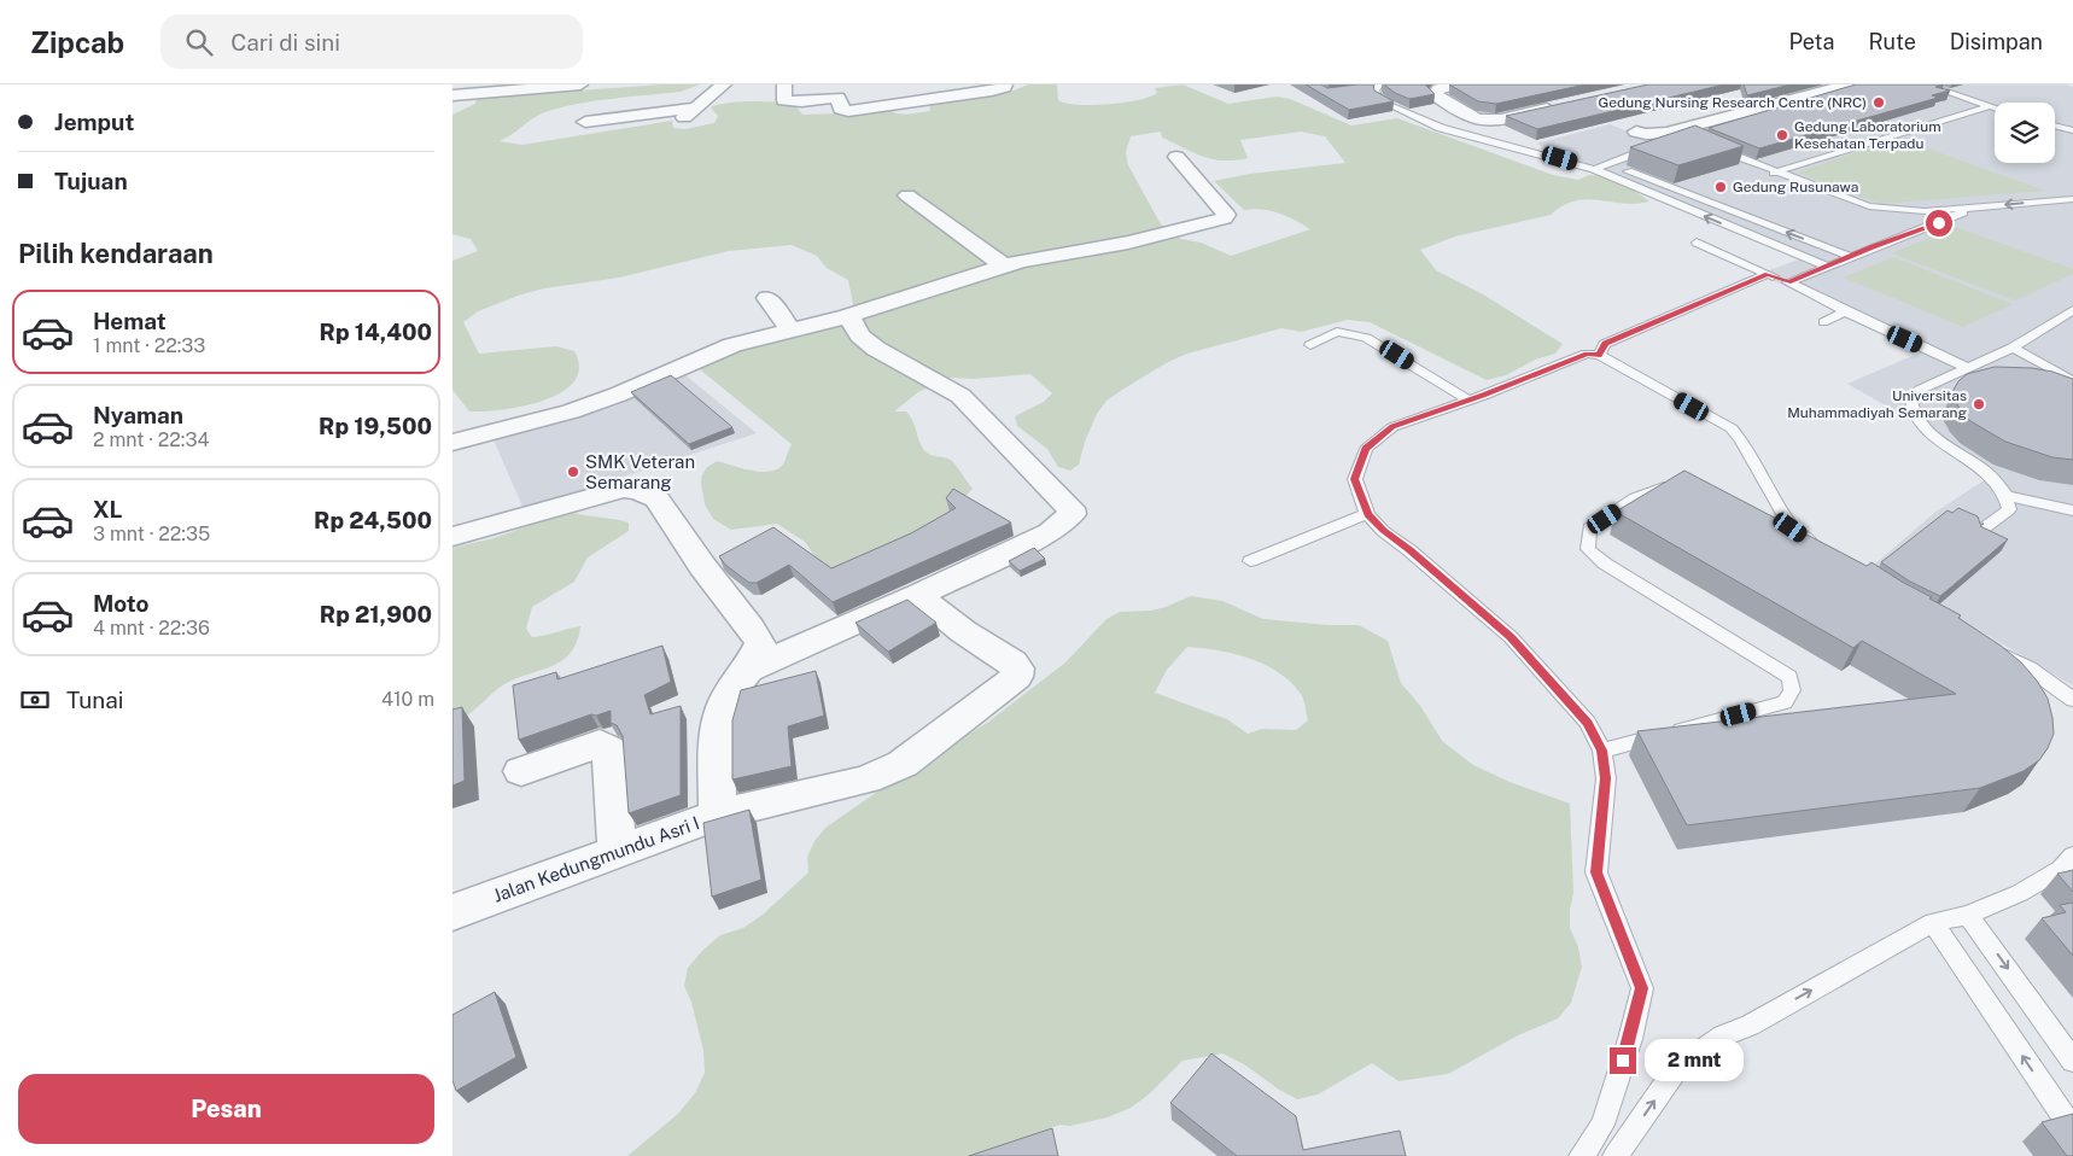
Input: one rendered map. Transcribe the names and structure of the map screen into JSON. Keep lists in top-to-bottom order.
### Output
{
  "streets": {
    "street": ["Jalan Kedungmundu Asri I"]
  },
  "places": [
    "Gedung Nursing Research Centre (NRC)",
    "Gedung Laboratorium Kesehatan Terpadu",
    "Gedung Rusunawa",
    "Universitas Muhammadiyah Semarang",
    "SMK Veteran Semarang"
  ],
  "page": {
    "header": "Zipcab",
    "search": "Cari di sini",
    "nav": ["Peta", "Rute", "Disimpan"],
    "banner": ["Jemput", "Tujuan"],
    "heading": "Pilih kendaraan",
    "list": [
      {
        "name": "Hemat",
        "note": "1 mnt · 22:33",
        "value": "Rp 14,400"
      },
      {
        "name": "Nyaman",
        "note": "2 mnt · 22:34",
        "value": "Rp 19,500"
      },
      {
        "name": "XL",
        "note": "3 mnt · 22:35",
        "value": "Rp 24,500"
      },
      {
        "name": "Moto",
        "note": "4 mnt · 22:36",
        "value": "Rp 21,900"
      }
    ],
    "pay": ["Tunai", "410 m"],
    "bubble": "2 mnt",
    "buttons": "Pesan"
  }
}
